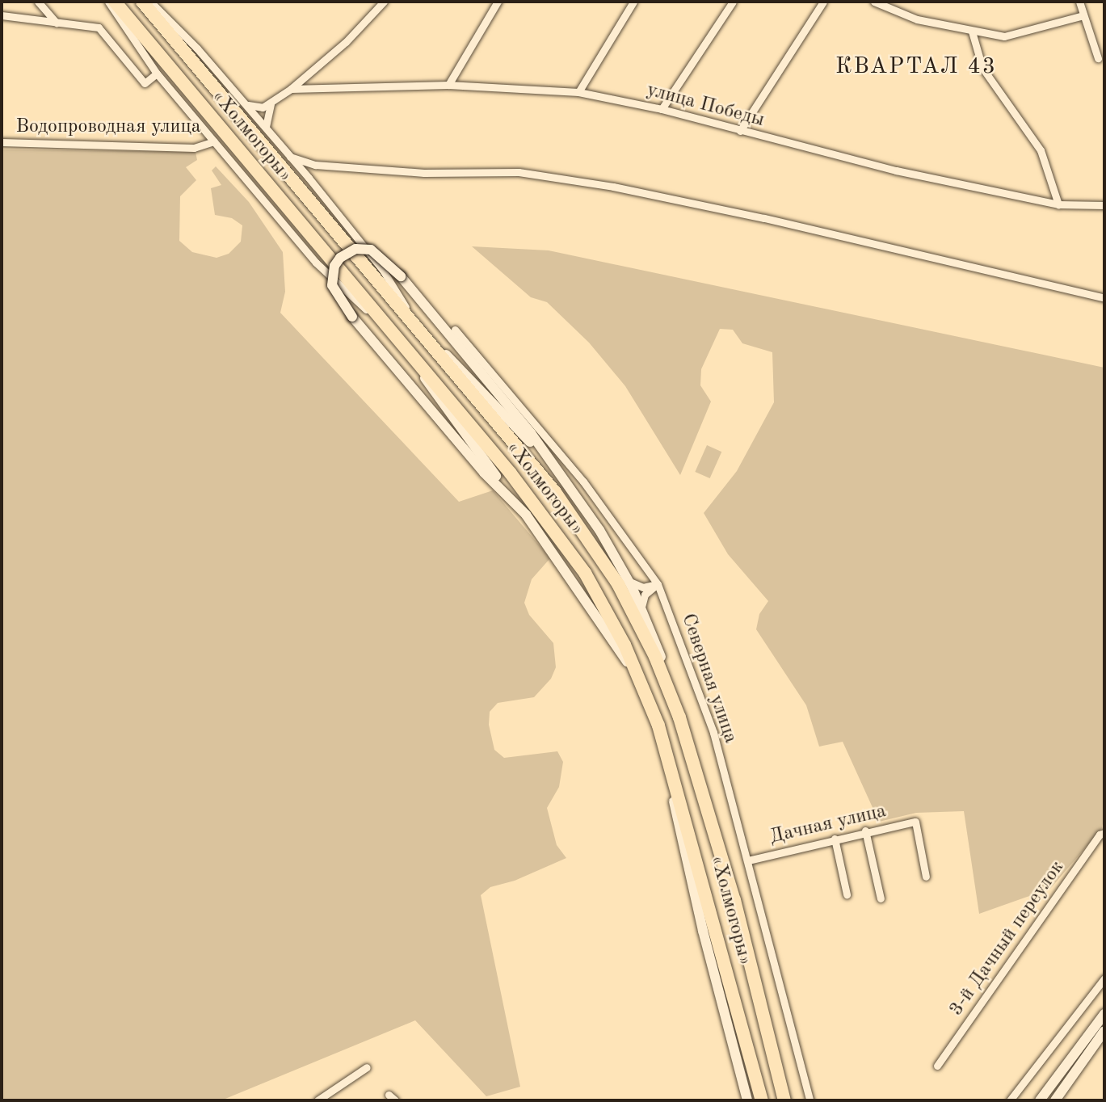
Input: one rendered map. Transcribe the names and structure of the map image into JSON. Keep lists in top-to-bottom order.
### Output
{
  "streets": {
    "highway": ["«Холмогоры»"],
    "street": [
      "улица Победы",
      "Водопроводная улица",
      "Северная улица",
      "Дачная улица",
      "3-й Дачный переулок"
    ]
  },
  "crossings": [
    ["Северная улица", "Дачная улица"]
  ],
  "districts": ["КВАРТАЛ 43"]
}
